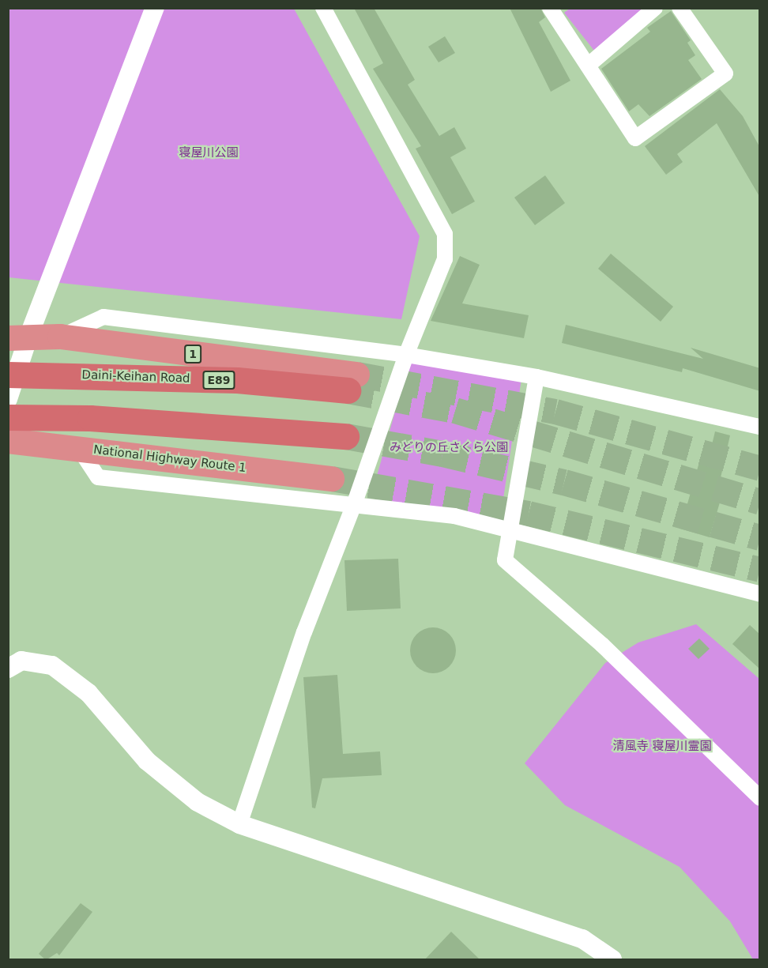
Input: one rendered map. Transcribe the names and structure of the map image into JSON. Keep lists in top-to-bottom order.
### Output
{
  "streets": {
    "highway": [
      "1",
      "Daini-Keihan Road",
      "E89",
      "National Highway Route 1"
    ]
  },
  "crossings": [
    ["1", "Daini-Keihan Road"]
  ],
  "parks": ["寝屋川公園", "みどりの丘さくら公園", "清風寺 寝屋川霊園"]
}
